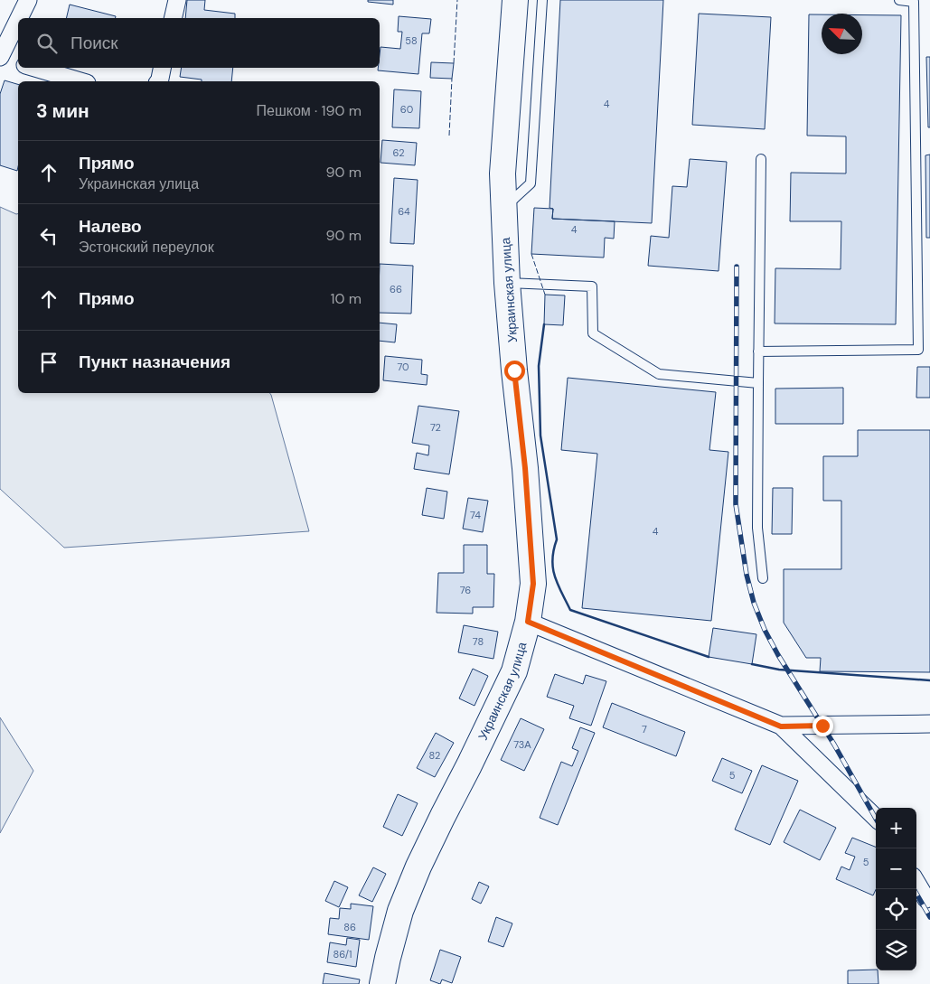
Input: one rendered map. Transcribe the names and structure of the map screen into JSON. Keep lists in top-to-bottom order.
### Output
{
  "streets": {
    "street": ["Украинская улица"]
  },
  "house_numbers": [
    "58",
    "4",
    "60",
    "62",
    "64",
    "4",
    "66",
    "70",
    "72",
    "74",
    "4",
    "76",
    "78",
    "7",
    "73А",
    "82",
    "5",
    "5",
    "86",
    "86/1"
  ],
  "north": "top left",
  "page": {
    "search": "Поиск",
    "heading": ["3 мин", "Пешком · 190 m"],
    "list": [
      ["Прямо", "Украинская улица", "90 m"],
      ["Налево", "Эстонский переулок", "90 m"],
      ["Прямо", "10 m"],
      "Пункт назначения"
    ],
    "map_buttons": ["+", "−"]
  }
}
